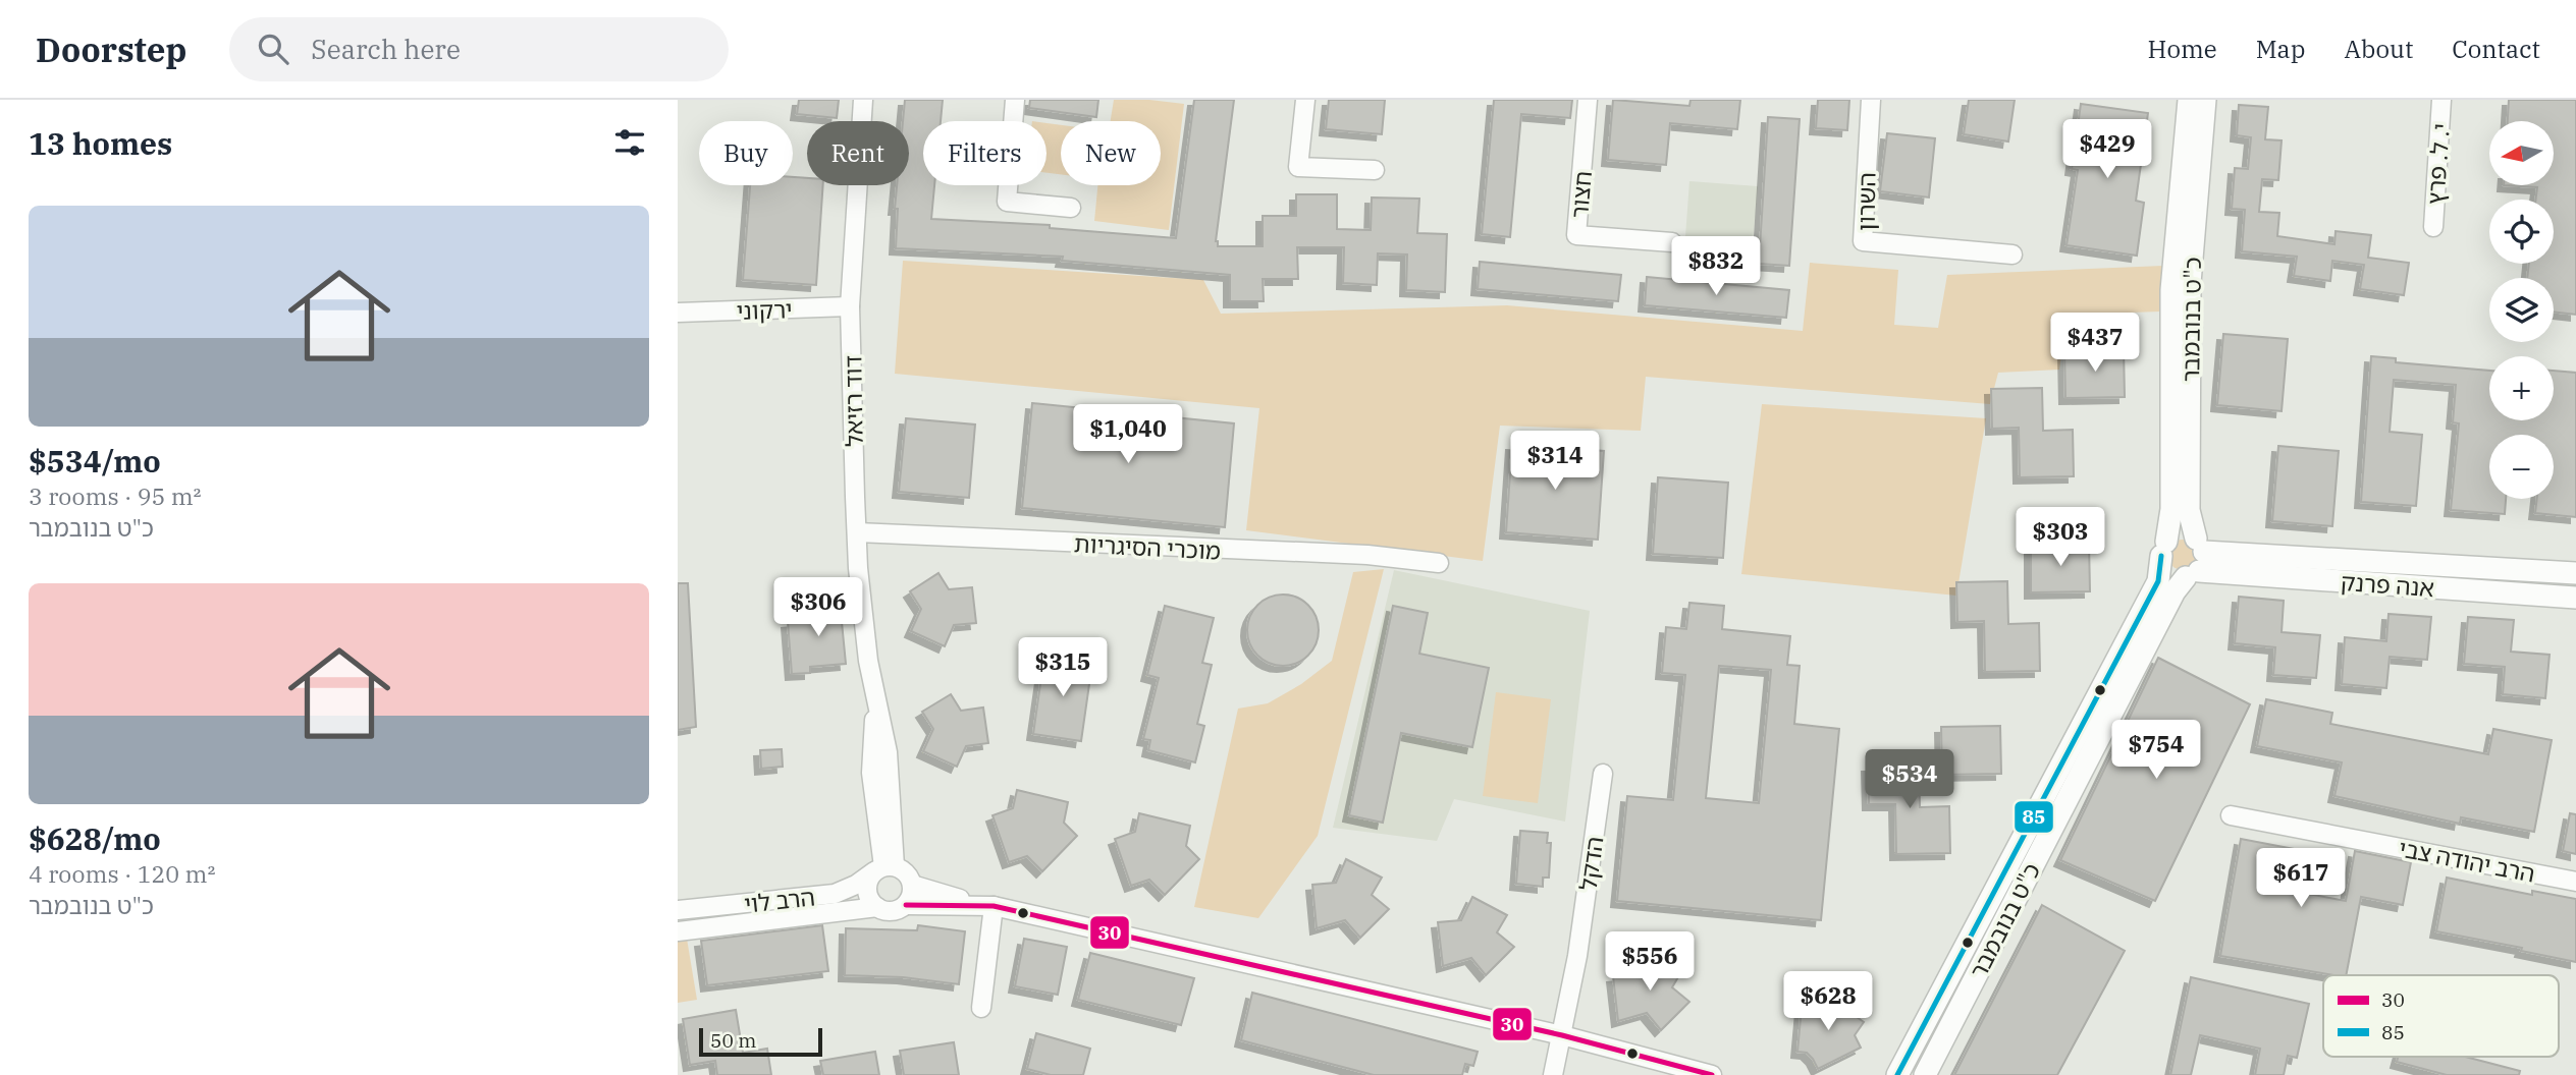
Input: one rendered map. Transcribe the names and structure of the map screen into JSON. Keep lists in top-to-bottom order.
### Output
{
  "streets": {
    "street": [
      "י. ל. פרץ",
      "חצור",
      "השרון",
      "ירקוני",
      "כ\"ט בנובמבר",
      "דוד רזיאל",
      "מוכרי הסיגריות",
      "אנה פרנק",
      "הרב יהודה צבי",
      "הדקל",
      "הרב לוי"
    ]
  },
  "crossings": [
    ["ירקוני", "דוד רזיאל"],
    ["כ\"ט בנובמבר", "אנה פרנק"],
    ["דוד רזיאל", "מוכרי הסיגריות"],
    ["דוד רזיאל", "הרב לוי"]
  ],
  "lines": ["transit line 85", "transit line 30"],
  "legend": ["30", "85"],
  "scale_bar": "50 m",
  "north": "left",
  "page": {
    "header": "Doorstep",
    "search": "Search here",
    "nav": [
      "Home",
      "Map",
      "About",
      "Contact"
    ],
    "heading": "13 homes",
    "price": [
      "$429",
      "$832",
      "$437",
      "$1,040",
      "$314",
      "$303",
      "$306",
      "$315",
      "$754",
      "$534",
      "$617",
      "$556",
      "$628"
    ],
    "map_buttons": ["+", "−"],
    "chip": [
      "Buy",
      "Rent",
      "Filters",
      "New"
    ],
    "list": [
      {
        "name": "$534/mo",
        "note": "3 rooms · 95 m² · כ\"ט בנובמבר"
      },
      {
        "name": "$628/mo",
        "note": "4 rooms · 120 m² · כ\"ט בנובמבר"
      }
    ],
    "scale": "50 m"
  }
}
